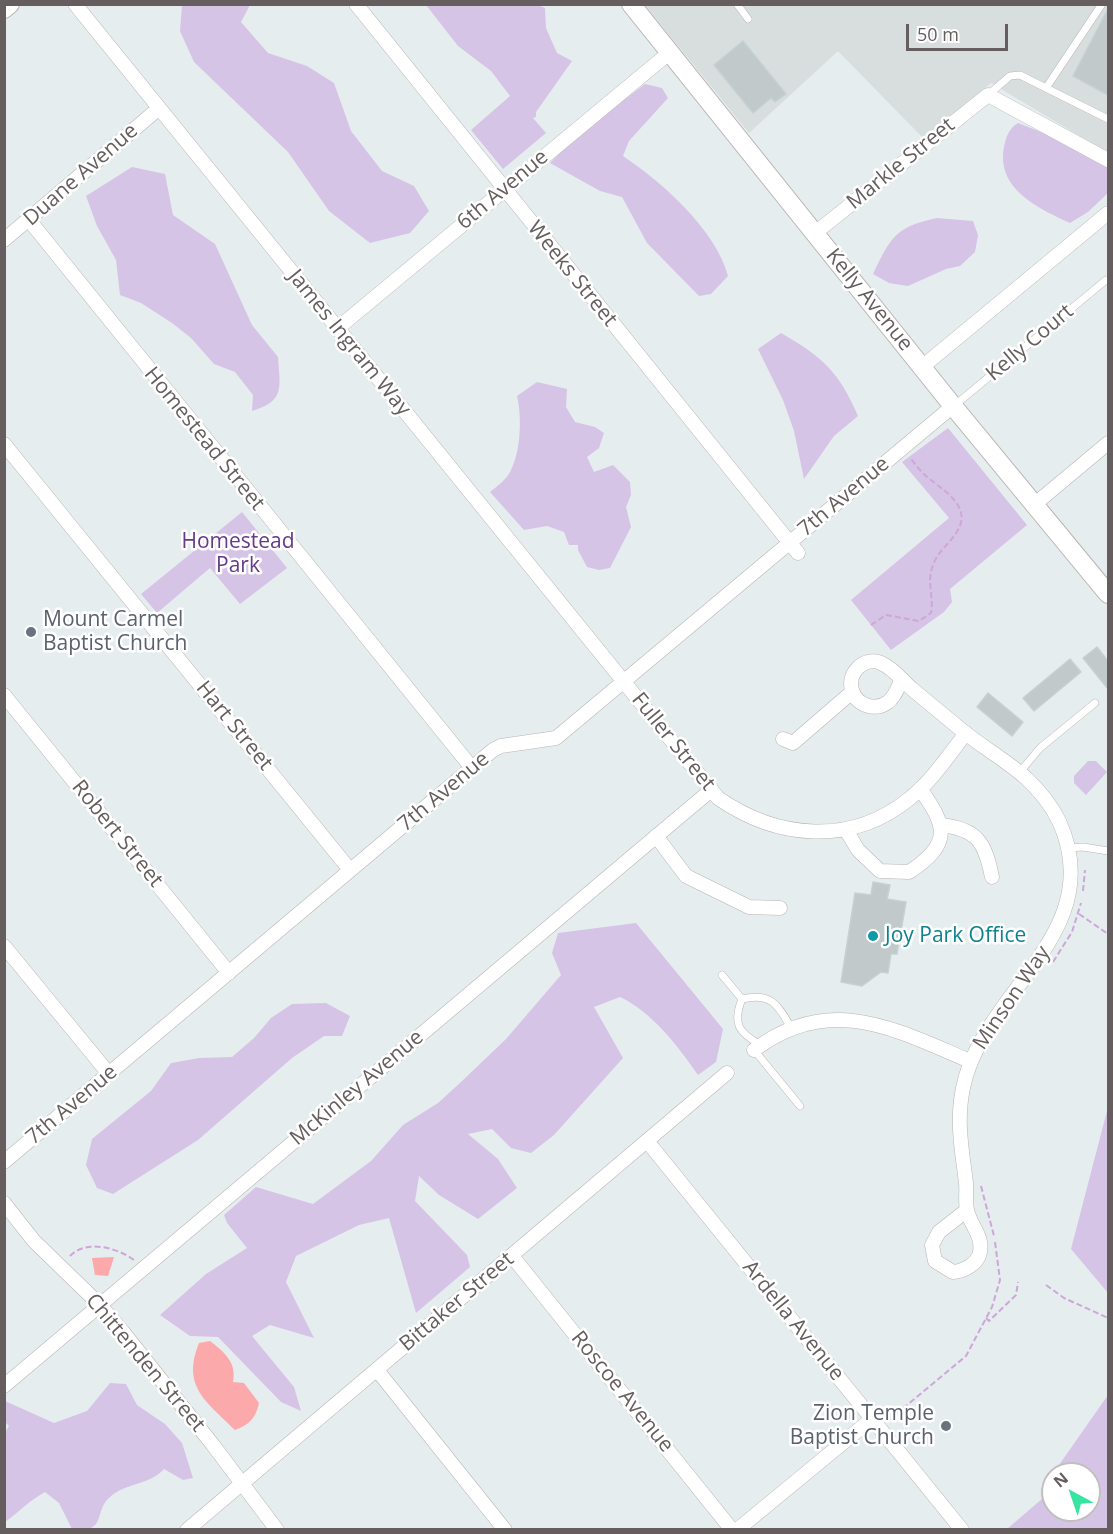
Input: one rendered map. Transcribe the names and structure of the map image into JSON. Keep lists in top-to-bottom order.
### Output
{
  "streets": {
    "main road": ["Kelly Avenue"],
    "street": [
      "Markle Street",
      "Duane Avenue",
      "6th Avenue",
      "Weeks Street",
      "James Ingram Way",
      "Homestead Street",
      "7th Avenue",
      "Hart Street",
      "Fuller Street",
      "Robert Street",
      "Minson Way",
      "McKinley Avenue",
      "Bittaker Street",
      "Ardella Avenue",
      "Chittenden Street",
      "Roscoe Avenue"
    ],
    "lane": ["Kelly Court"]
  },
  "crossings": [
    ["Markle Street", "Kelly Avenue"],
    ["Duane Avenue", "James Ingram Way"],
    ["Duane Avenue", "Homestead Street"],
    ["6th Avenue", "Weeks Street"],
    ["6th Avenue", "Kelly Avenue"],
    ["6th Avenue", "James Ingram Way"],
    ["Weeks Street", "7th Avenue"],
    ["Kelly Avenue", "Kelly Court"],
    ["Kelly Avenue", "7th Avenue"],
    ["James Ingram Way", "7th Avenue"],
    ["James Ingram Way", "Fuller Street"],
    ["Kelly Court", "7th Avenue"],
    ["Homestead Street", "7th Avenue"],
    ["7th Avenue", "Hart Street"],
    ["7th Avenue", "Fuller Street"],
    ["7th Avenue", "Robert Street"],
    ["Fuller Street", "Minson Way"],
    ["Fuller Street", "McKinley Avenue"],
    ["McKinley Avenue", "Chittenden Street"],
    ["Bittaker Street", "Ardella Avenue"],
    ["Bittaker Street", "Chittenden Street"],
    ["Bittaker Street", "Roscoe Avenue"]
  ],
  "parks": ["Homestead Park"],
  "places": ["Mount Carmel Baptist Church", "Joy Park Office", "Zion Temple Baptist Church"],
  "scale_bar": "50 m",
  "north": "top left"
}
